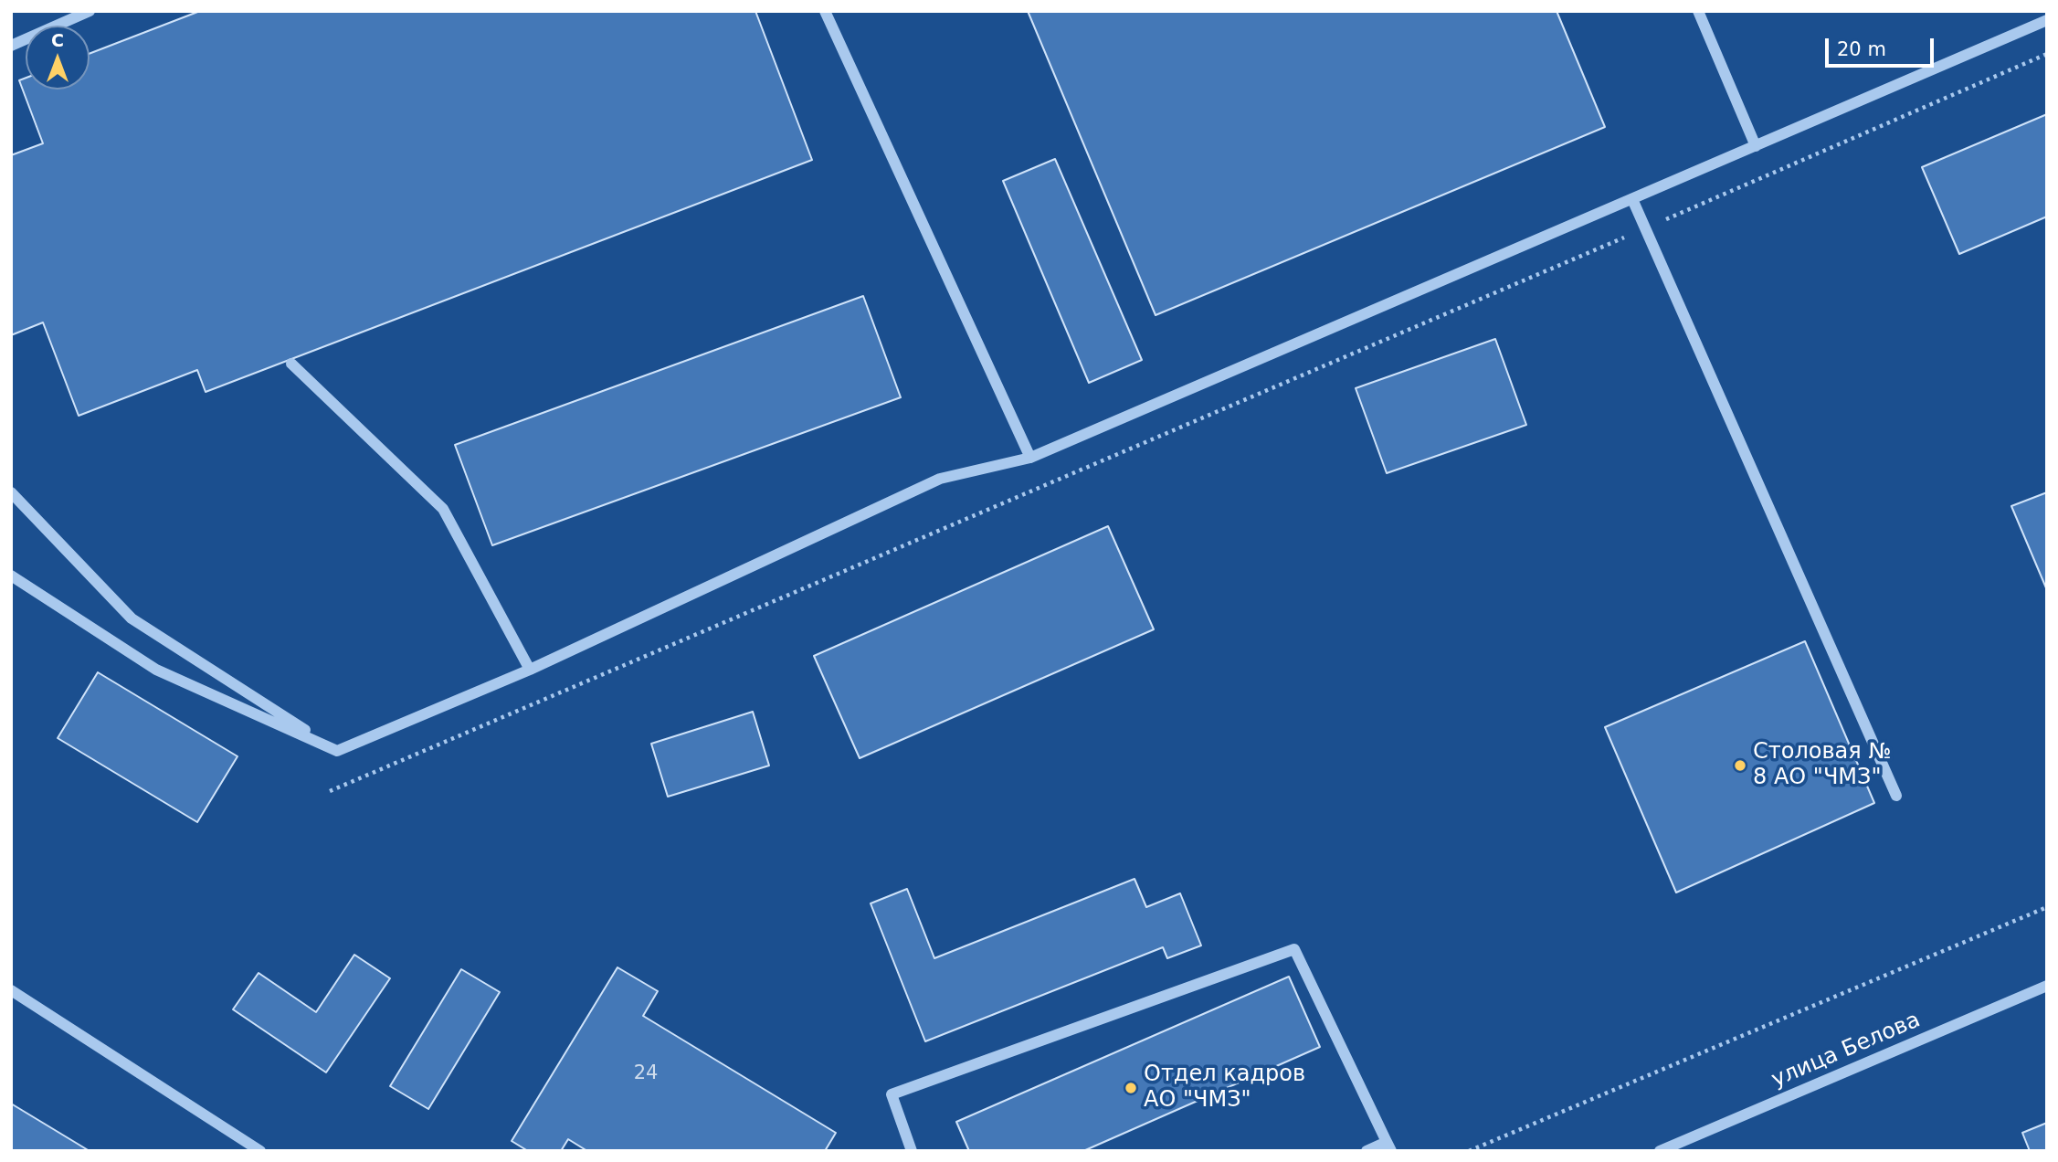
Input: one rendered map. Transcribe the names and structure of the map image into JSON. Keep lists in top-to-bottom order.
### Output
{
  "streets": {
    "street": ["улица Белова"]
  },
  "places": ["Столовая № 8 АО \"ЧМЗ\"", "Отдел кадров АО \"ЧМЗ\""],
  "house_numbers": ["24"],
  "scale_bar": "20 m",
  "north": "top"
}
